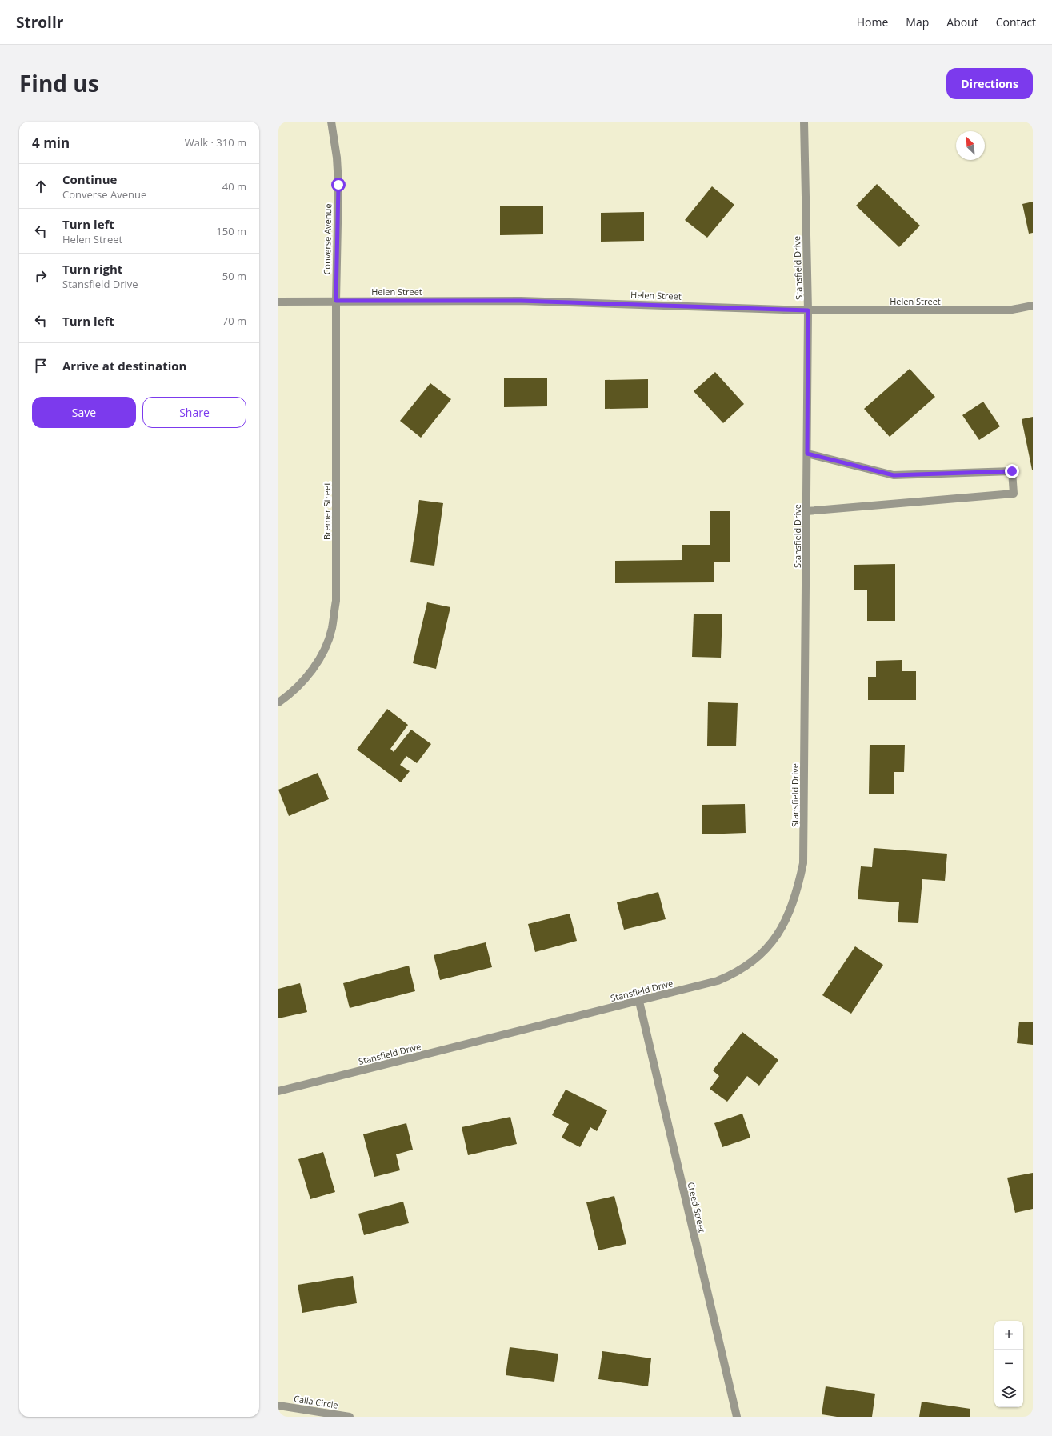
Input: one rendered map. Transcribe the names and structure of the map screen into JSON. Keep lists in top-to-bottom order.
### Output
{
  "streets": {
    "street": [
      "Converse Avenue",
      "Stansfield Drive",
      "Helen Street",
      "Bremer Street",
      "Creed Street",
      "Calla Circle"
    ]
  },
  "crossings": [
    ["Converse Avenue", "Helen Street"],
    ["Converse Avenue", "Bremer Street"],
    ["Stansfield Drive", "Helen Street"],
    ["Stansfield Drive", "Creed Street"],
    ["Helen Street", "Bremer Street"]
  ],
  "north": "top left",
  "page": {
    "header": "Strollr",
    "nav": [
      "Home",
      "Map",
      "About",
      "Contact"
    ],
    "title": "Find us",
    "buttons": [
      "Directions",
      ["Save", "Share"]
    ],
    "heading": ["4 min", "Walk · 310 m"],
    "list": [
      ["Continue", "Converse Avenue", "40 m"],
      ["Turn left", "Helen Street", "150 m"],
      ["Turn right", "Stansfield Drive", "50 m"],
      ["Turn left", "70 m"],
      "Arrive at destination"
    ],
    "map_buttons": ["+", "−"]
  }
}
